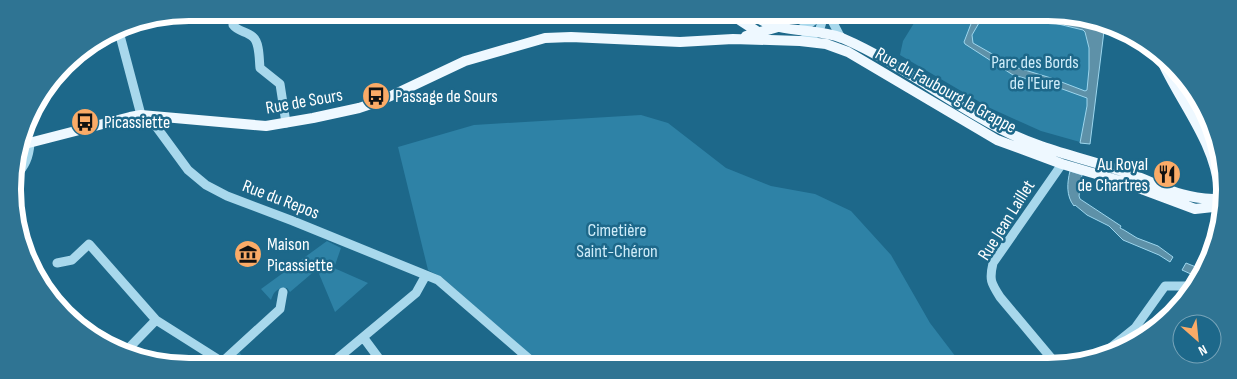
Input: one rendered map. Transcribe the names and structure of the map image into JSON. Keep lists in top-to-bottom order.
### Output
{
  "streets": {
    "main road": ["Rue du Faubourg la Grappe", "Rue de Sours"],
    "street": ["Rue du Repos", "Rue Jean Laillet"]
  },
  "crossings": [
    ["Rue du Faubourg la Grappe", "Rue de Sours"],
    ["Rue du Faubourg la Grappe", "Rue Jean Laillet"],
    ["Rue de Sours", "Rue du Repos"]
  ],
  "parks": ["Parc des Bords de l'Eure", "Cimetière Saint-Chéron"],
  "places": {
    "bus stop": ["Passage de Sours", "Picassiette"],
    "restaurant": ["Au Royal de Chartres"],
    "museum": ["Maison Picassiette"]
  },
  "north": "bottom right"
}
